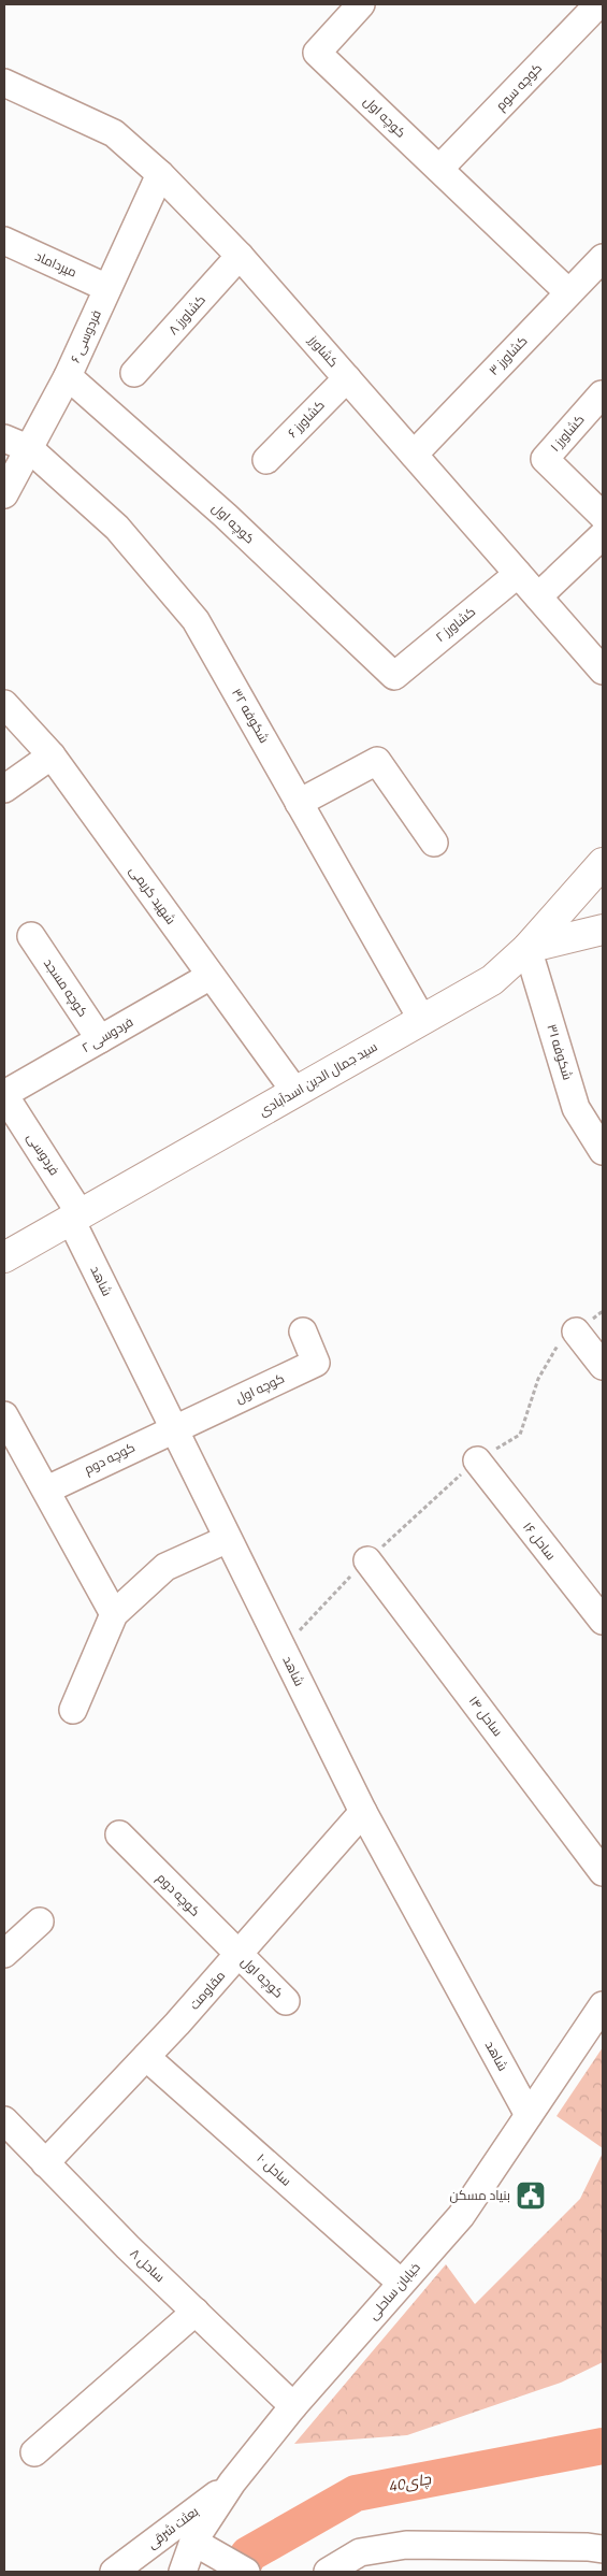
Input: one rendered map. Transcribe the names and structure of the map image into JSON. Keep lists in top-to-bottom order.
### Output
{
  "streets": {
    "main road": ["سید جمال الدین اسدآبادی"],
    "street": [
      "کوچه سوم",
      "کوچه اول",
      "میرداماد",
      "کشاورز ۸",
      "فردوسی ۶",
      "کشاورز",
      "کشاورز ۳",
      "کشاورز ۶",
      "کشاورز ۱",
      "کشاورز ۲",
      "شکوفه ۳۲",
      "شهید کریمی",
      "کوچه مسجد",
      "فردوسی ۲",
      "شکوفه ۳۱",
      "فردوسی",
      "شاهد",
      "کوچه دوم",
      "ساحل ۱۶",
      "ساحل ۱۴",
      "مقاومت",
      "ساحل ۱۰",
      "ساحل ۸",
      "خیابان ساحلی",
      "بعثت شرقی"
    ]
  },
  "crossings": [
    ["کوچه سوم", "کوچه اول"],
    ["کوچه اول", "فردوسی ۶"],
    ["کوچه اول", "کشاورز ۳"],
    ["کوچه اول", "کشاورز ۲"],
    ["کوچه اول", "شاهد"],
    ["کوچه اول", "کوچه دوم"],
    ["کوچه اول", "مقاومت"],
    ["میرداماد", "فردوسی ۶"],
    ["کشاورز ۸", "کشاورز"],
    ["فردوسی ۶", "کشاورز"],
    ["فردوسی ۶", "شکوفه ۳۲"],
    ["کشاورز", "کشاورز ۳"],
    ["کشاورز", "کشاورز ۶"],
    ["کشاورز", "کشاورز ۲"],
    ["شکوفه ۳۲", "سید جمال الدین اسدآبادی"],
    ["شهید کریمی", "فردوسی ۲"],
    ["شهید کریمی", "سید جمال الدین اسدآبادی"],
    ["کوچه مسجد", "فردوسی ۲"],
    ["فردوسی ۲", "فردوسی"],
    ["شکوفه ۳۱", "سید جمال الدین اسدآبادی"],
    ["سید جمال الدین اسدآبادی", "فردوسی"],
    ["سید جمال الدین اسدآبادی", "شاهد"],
    ["فردوسی", "شاهد"],
    ["شاهد", "کوچه دوم"],
    ["شاهد", "مقاومت"],
    ["شاهد", "خیابان ساحلی"],
    ["کوچه دوم", "مقاومت"],
    ["مقاومت", "ساحل ۱۰"],
    ["مقاومت", "ساحل ۸"],
    ["ساحل ۱۰", "خیابان ساحلی"],
    ["ساحل ۸", "خیابان ساحلی"],
    ["خیابان ساحلی", "بعثت شرقی"]
  ],
  "water": ["40چای"],
  "places": {
    "public building": ["بنیاد مسکن"]
  }
}
